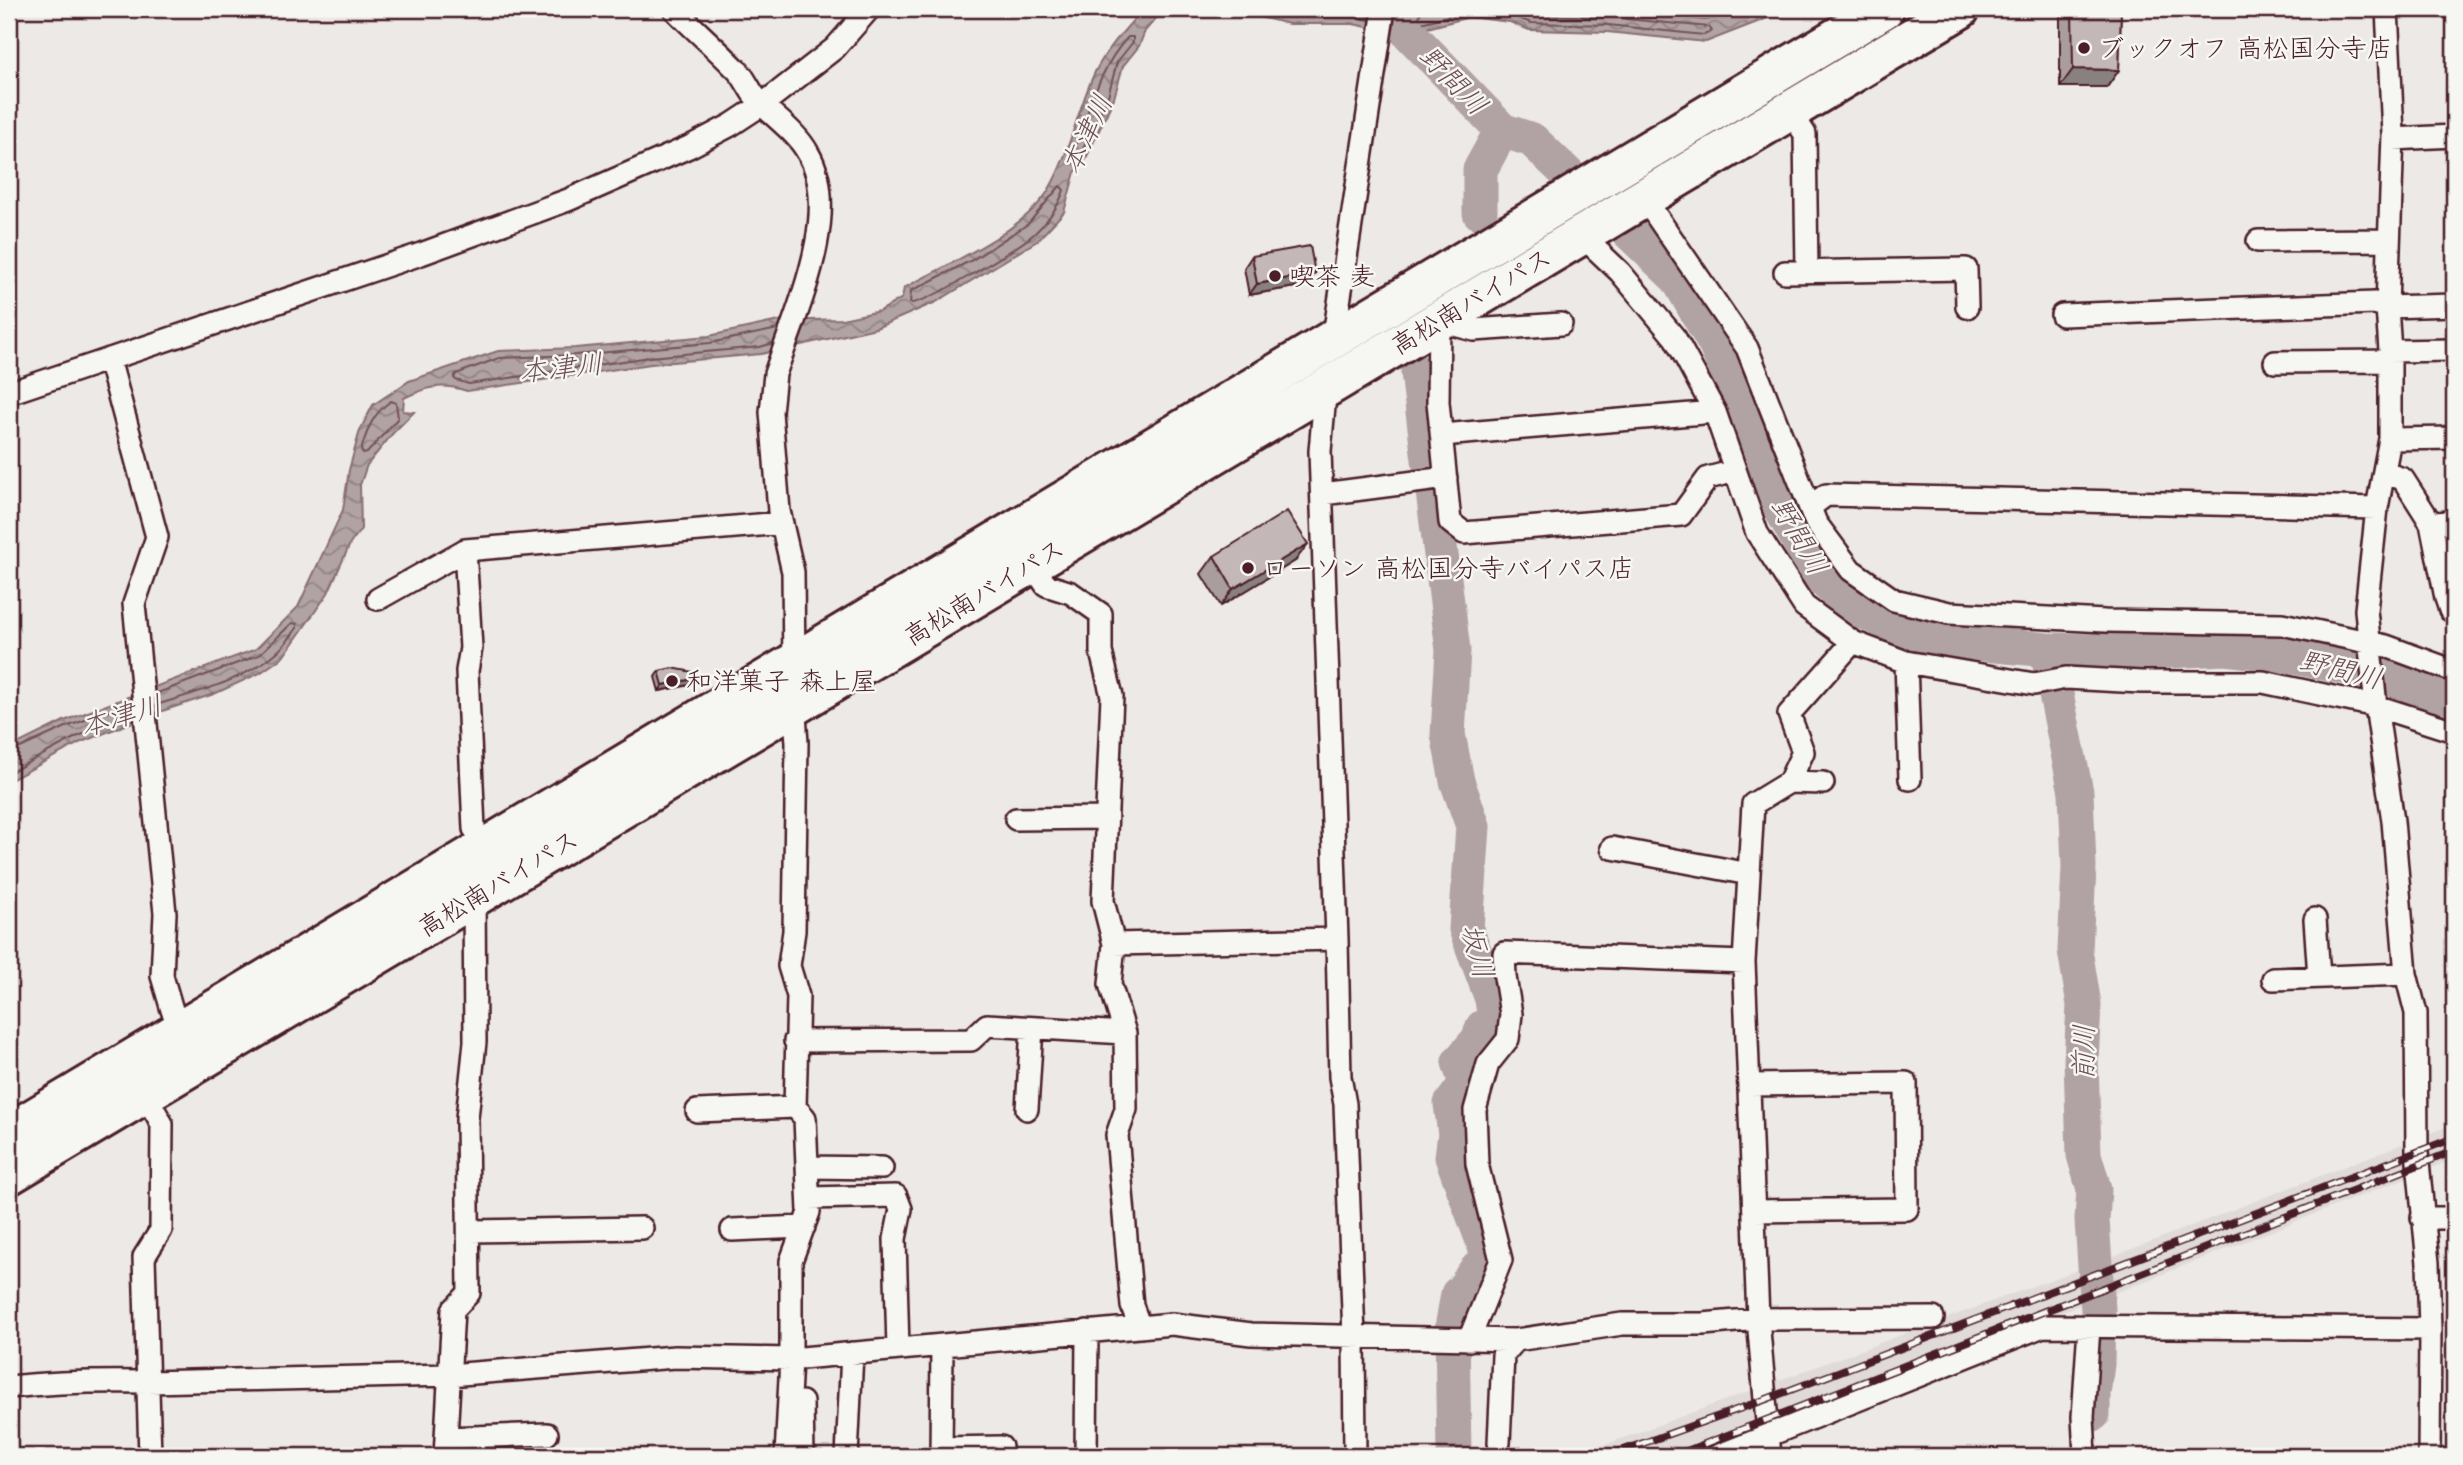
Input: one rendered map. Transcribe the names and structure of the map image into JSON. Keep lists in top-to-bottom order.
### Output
{
  "streets": {
    "highway": ["高松南バイパス"]
  },
  "water": [
    "野間川",
    "本津川",
    "坂川",
    "前川"
  ],
  "places": [
    "ブックオフ 高松国分寺店",
    "喫茶 麦",
    "ローソン 高松国分寺バイパス店",
    "和洋菓子 森上屋"
  ]
}
